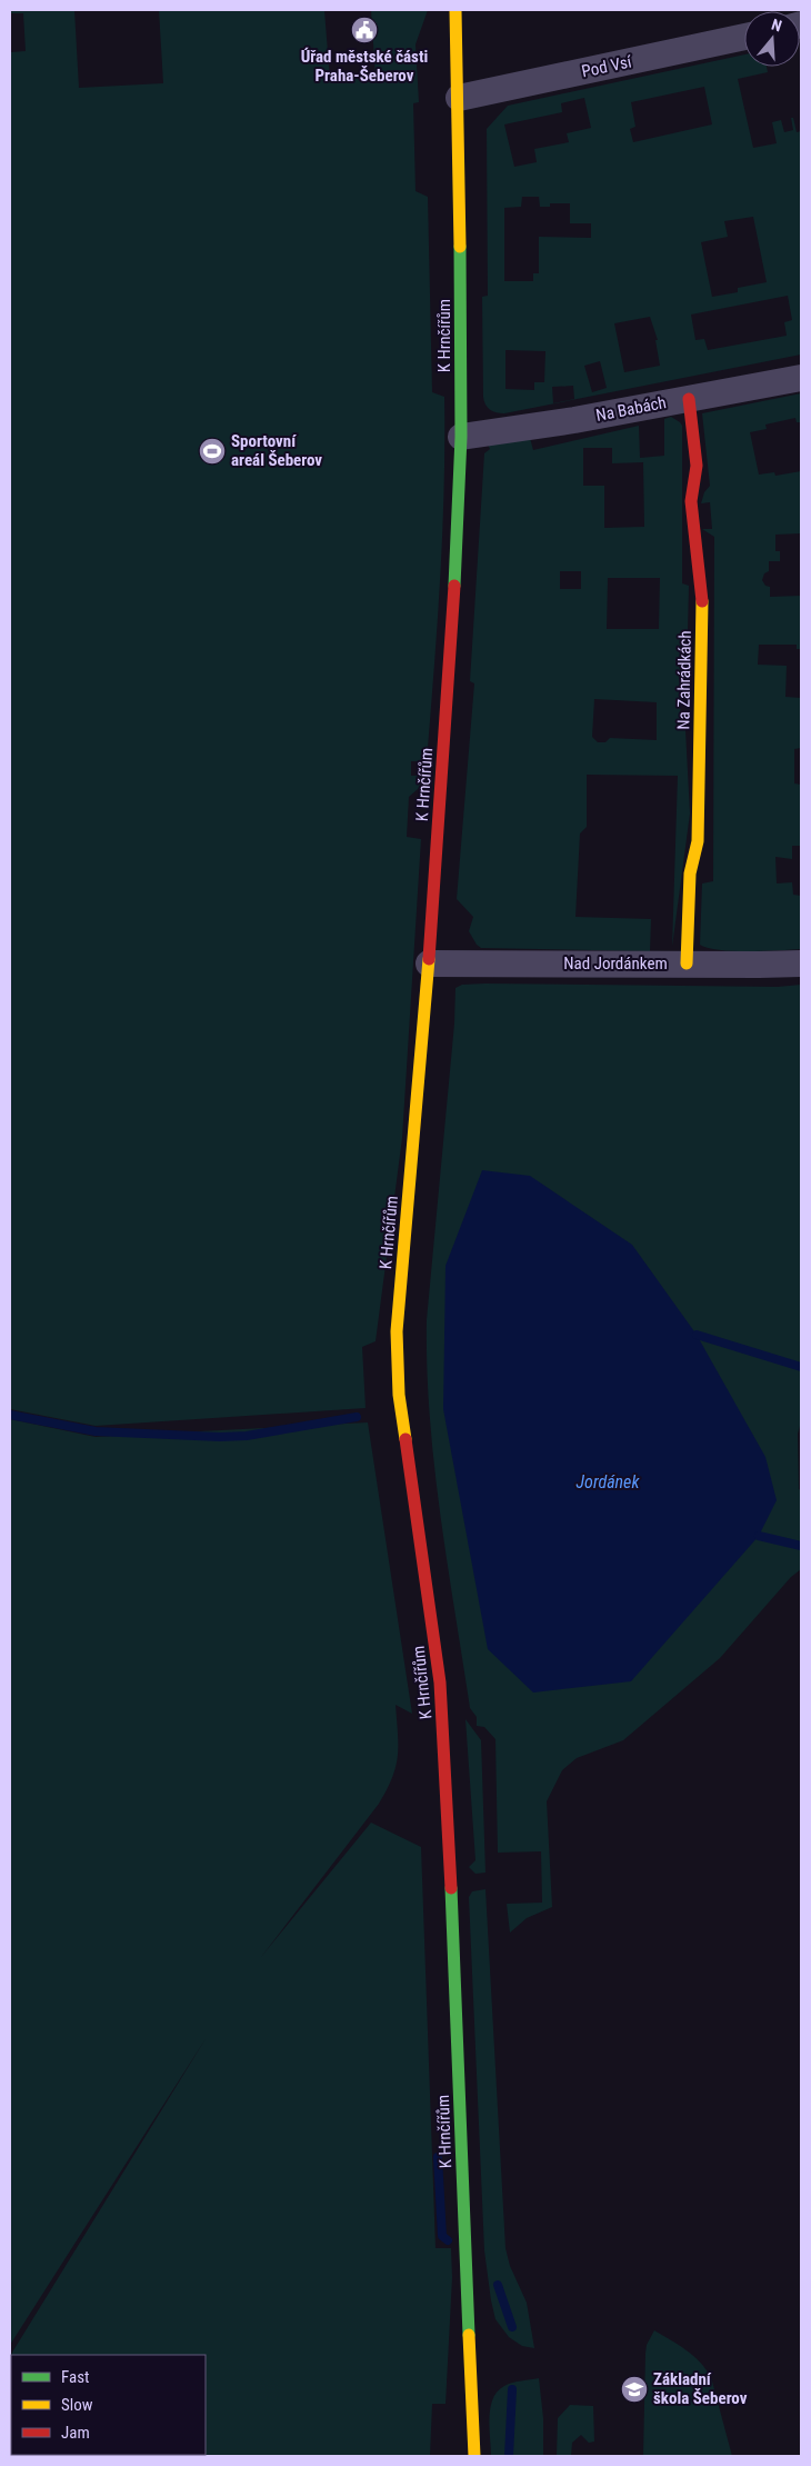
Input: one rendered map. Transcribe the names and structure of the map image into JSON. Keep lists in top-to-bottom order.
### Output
{
  "streets": {
    "street": [
      "Pod Vsí",
      "K Hrnčířům",
      "Na Babách",
      "Na Zahrádkách",
      "Nad Jordánkem"
    ]
  },
  "crossings": [
    ["Pod Vsí", "K Hrnčířům"],
    ["K Hrnčířům", "Na Babách"],
    ["K Hrnčířům", "Nad Jordánkem"],
    ["Na Babách", "Na Zahrádkách"],
    ["Na Zahrádkách", "Nad Jordánkem"]
  ],
  "water": ["Jordánek"],
  "places": {
    "public building": ["Úřad městské části Praha-Šeberov"],
    "sports": ["Sportovní areál Šeberov"],
    "school or university": ["Základní škola Šeberov"]
  },
  "legend": ["Fast", "Slow", "Jam"],
  "north": "top"
}
